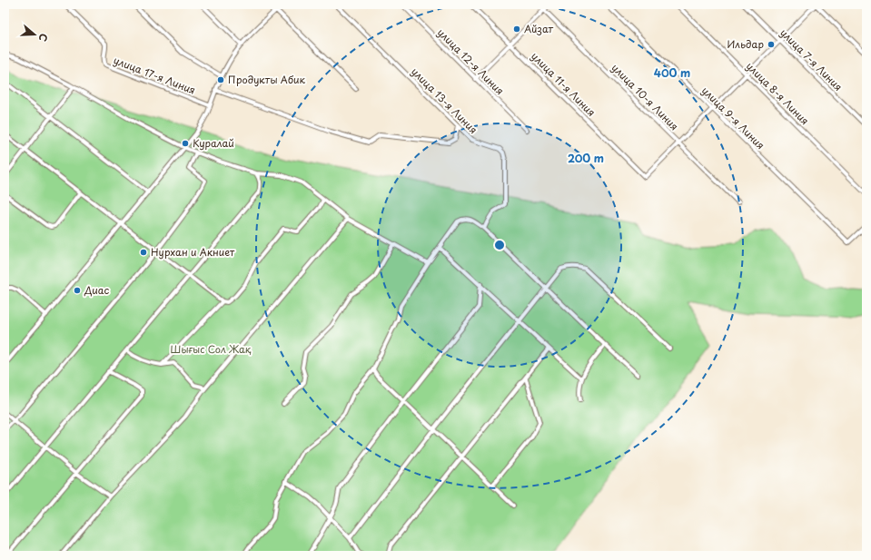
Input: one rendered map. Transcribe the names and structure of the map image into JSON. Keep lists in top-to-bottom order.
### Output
{
  "streets": {
    "street": [
      "улица 7-я Линия",
      "улица 12-я Линия",
      "улица 17-я Линия",
      "улица 11-я Линия",
      "улица 8-я Линия",
      "улица 10-я Линия",
      "улица 13-я Линия",
      "улица 9-я Линия"
    ]
  },
  "crossings": [
    ["улица 11-я Линия", "улица 10-я Линия"]
  ],
  "parks": ["Шығыс Сол Жақ"],
  "places": [
    "Айзат",
    "Ильдар",
    "Продукты Абик",
    "Куралай",
    "Нурхан и Акниет",
    "Диас"
  ],
  "north": "right",
  "rings": ["400 m", "200 m"]
}
